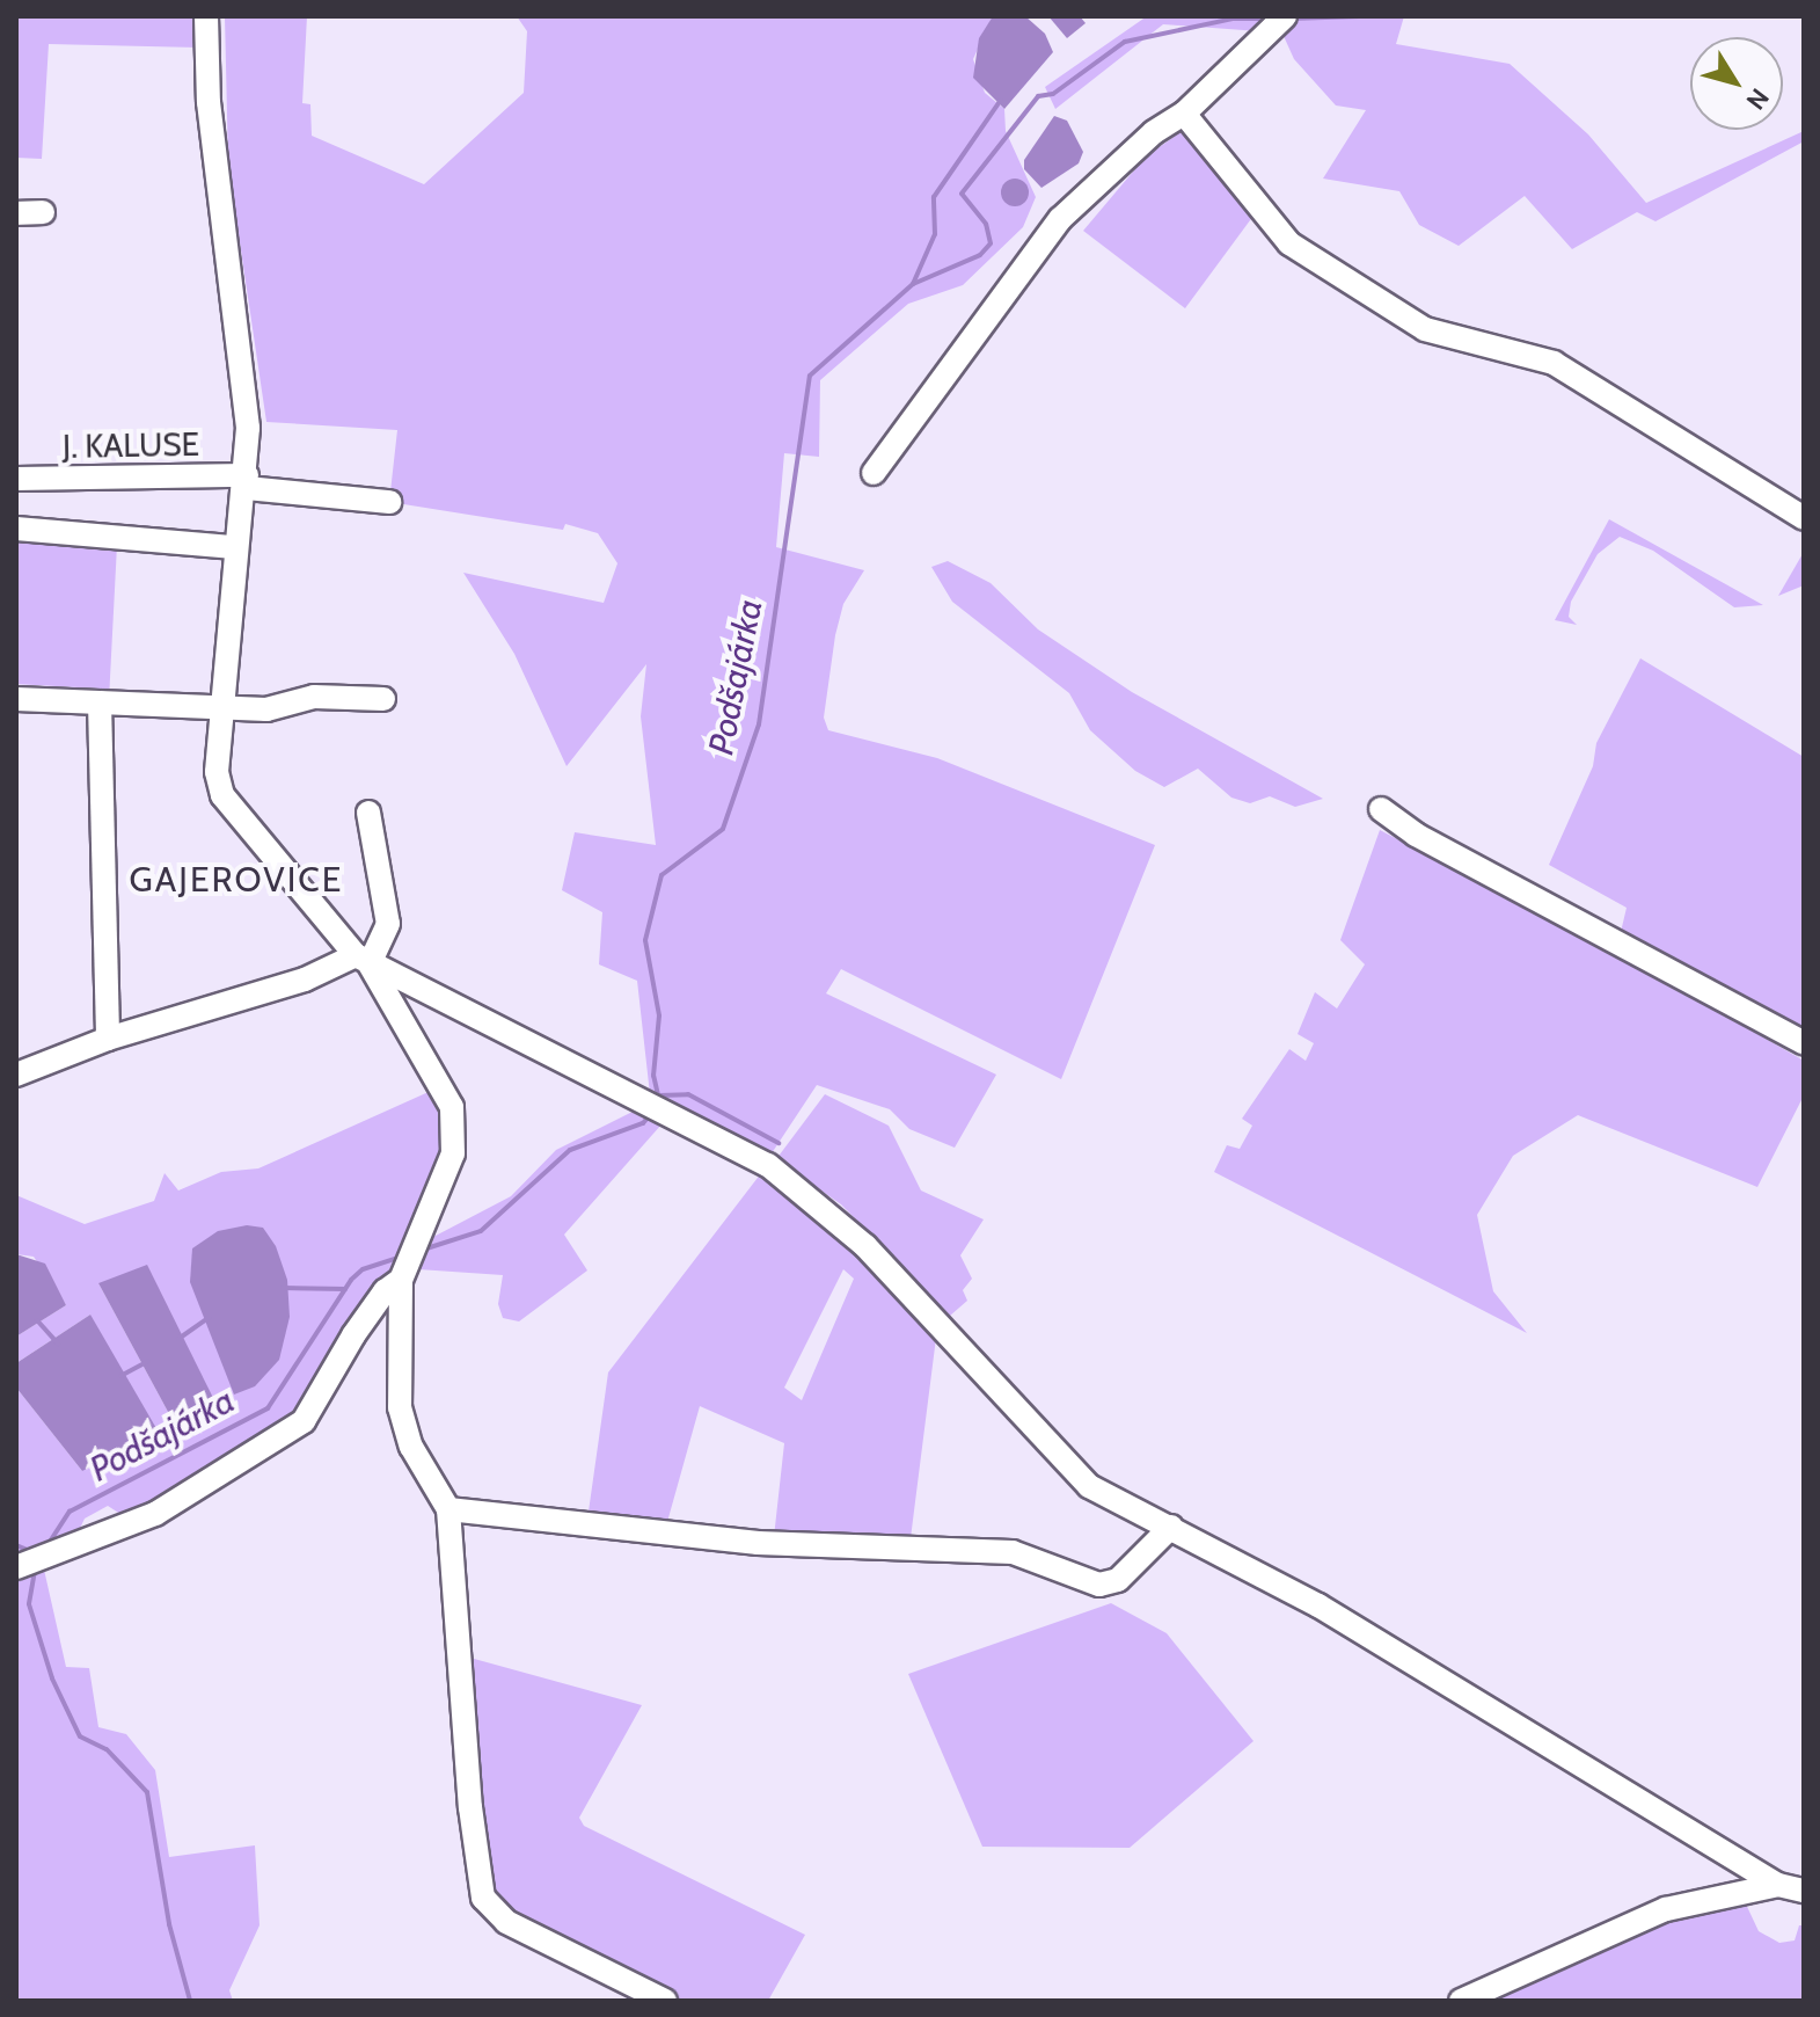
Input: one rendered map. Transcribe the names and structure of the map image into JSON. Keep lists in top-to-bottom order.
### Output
{
  "streets": {
    "street": ["J. KALUSE"]
  },
  "districts": ["GAJEROVICE"],
  "water": ["Podšajárka"],
  "north": "bottom right"
}
